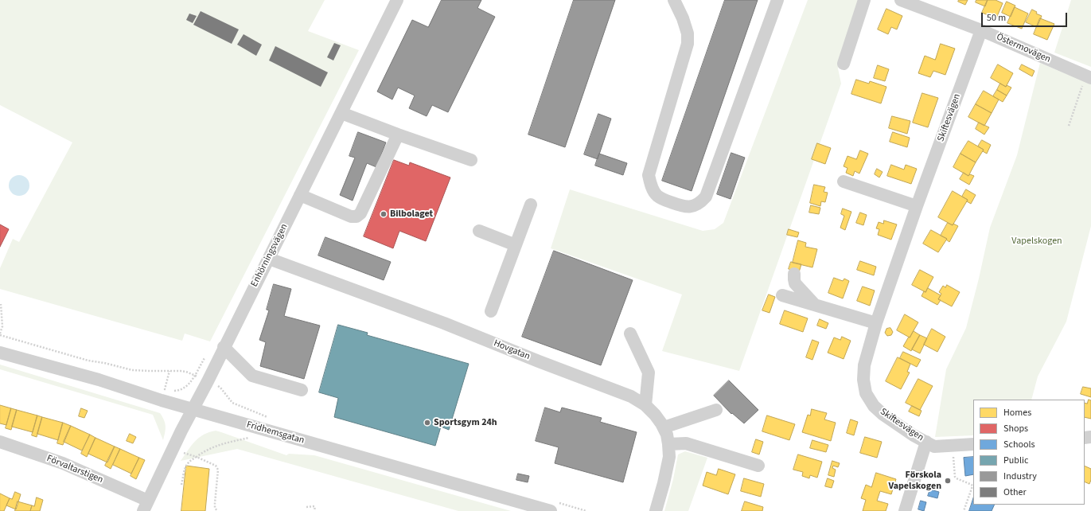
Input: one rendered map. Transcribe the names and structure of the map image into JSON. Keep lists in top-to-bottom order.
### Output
{
  "streets": {
    "street": [
      "Östermovägen",
      "Skiftesvägen",
      "Enhörningsvägen",
      "Hovgatan",
      "Fridhemsgatan",
      "Förvaltarstigen"
    ]
  },
  "crossings": [
    ["Östermovägen", "Skiftesvägen"],
    ["Enhörningsvägen", "Hovgatan"],
    ["Enhörningsvägen", "Fridhemsgatan"],
    ["Enhörningsvägen", "Förvaltarstigen"]
  ],
  "parks": ["Vapelskogen"],
  "places": ["Bilbolaget", "Sportsgym 24h", "Förskola Vapelskogen"],
  "legend": [
    "Homes",
    "Shops",
    "Schools",
    "Public",
    "Industry",
    "Other"
  ],
  "scale_bar": "50 m"
}
